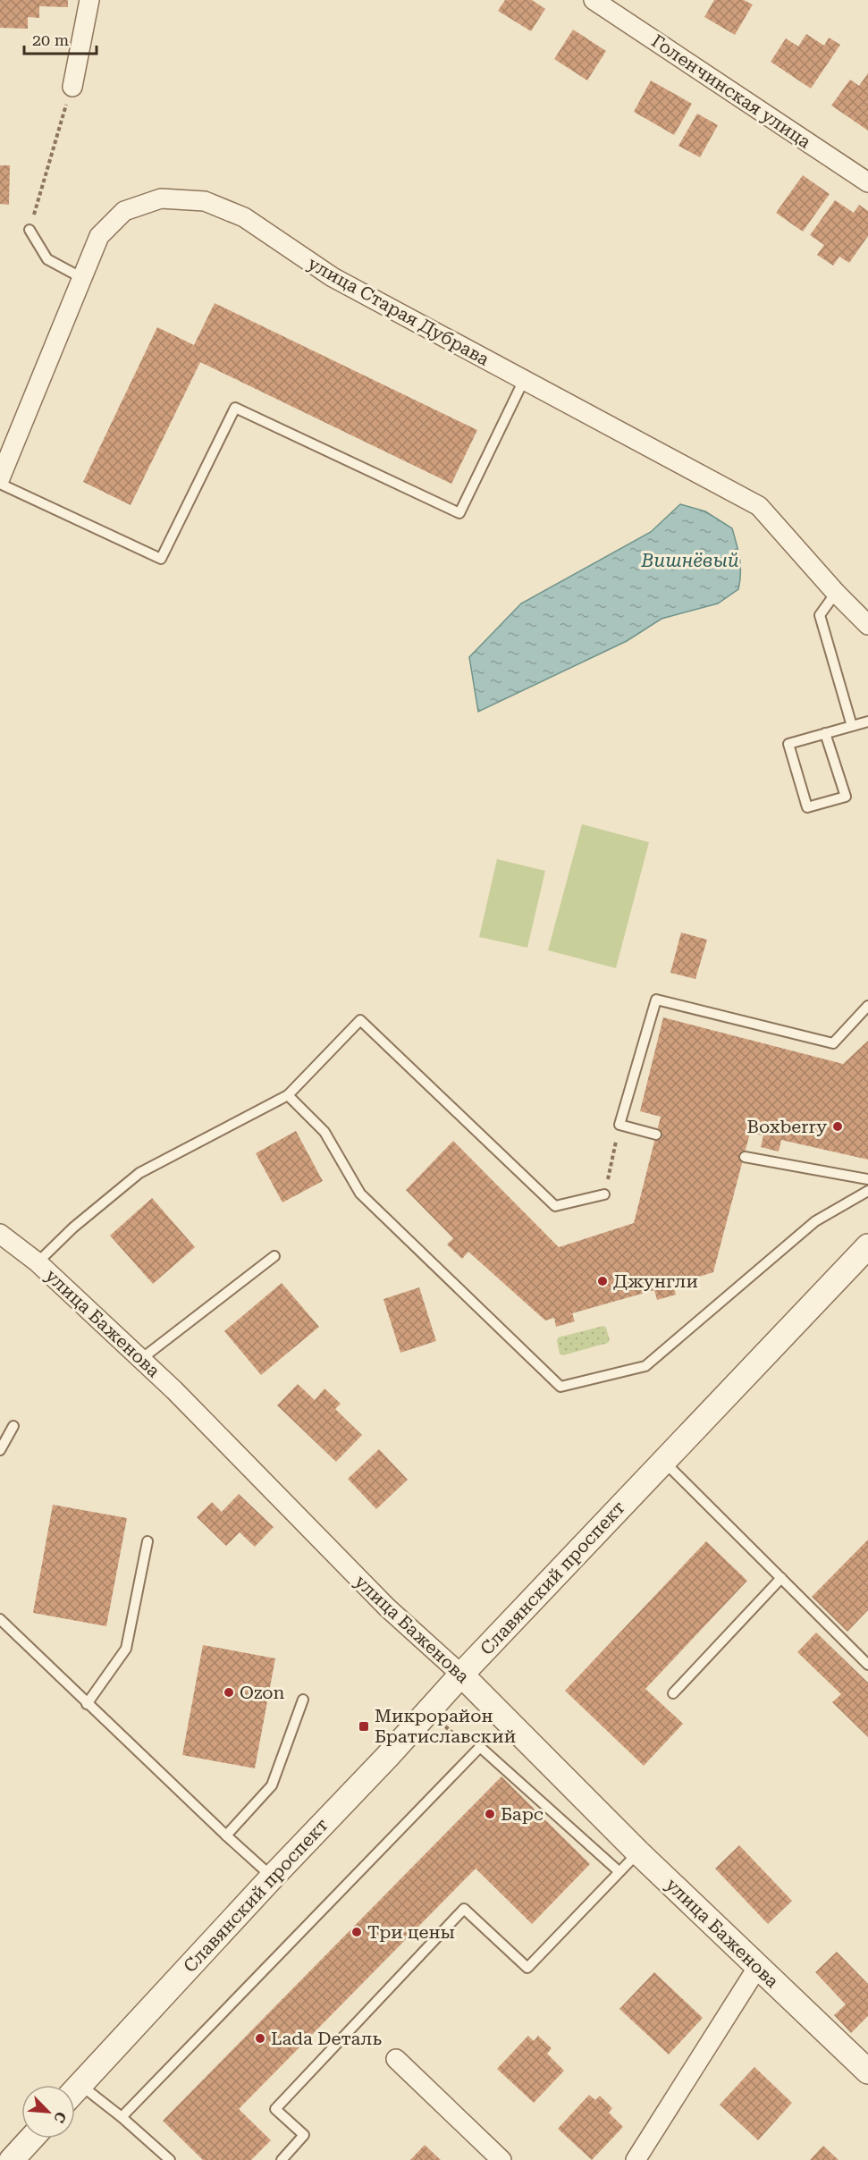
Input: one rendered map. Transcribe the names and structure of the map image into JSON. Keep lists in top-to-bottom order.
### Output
{
  "streets": {
    "street": [
      "Голенчинская улица",
      "улица Старая Дубрава",
      "улица Баженова",
      "Славянский проспект"
    ]
  },
  "crossings": [
    ["улица Баженова", "Славянский проспект"]
  ],
  "water": ["Вишнёвый"],
  "places": {
    "other": [
      "Boxberry",
      "Джунгли",
      "Ozon",
      "Барс",
      "Три цены",
      "Lada Dеталь"
    ],
    "transit": ["Микрорайон Братиславский"]
  },
  "scale_bar": "20 m",
  "north": "bottom right"
}
